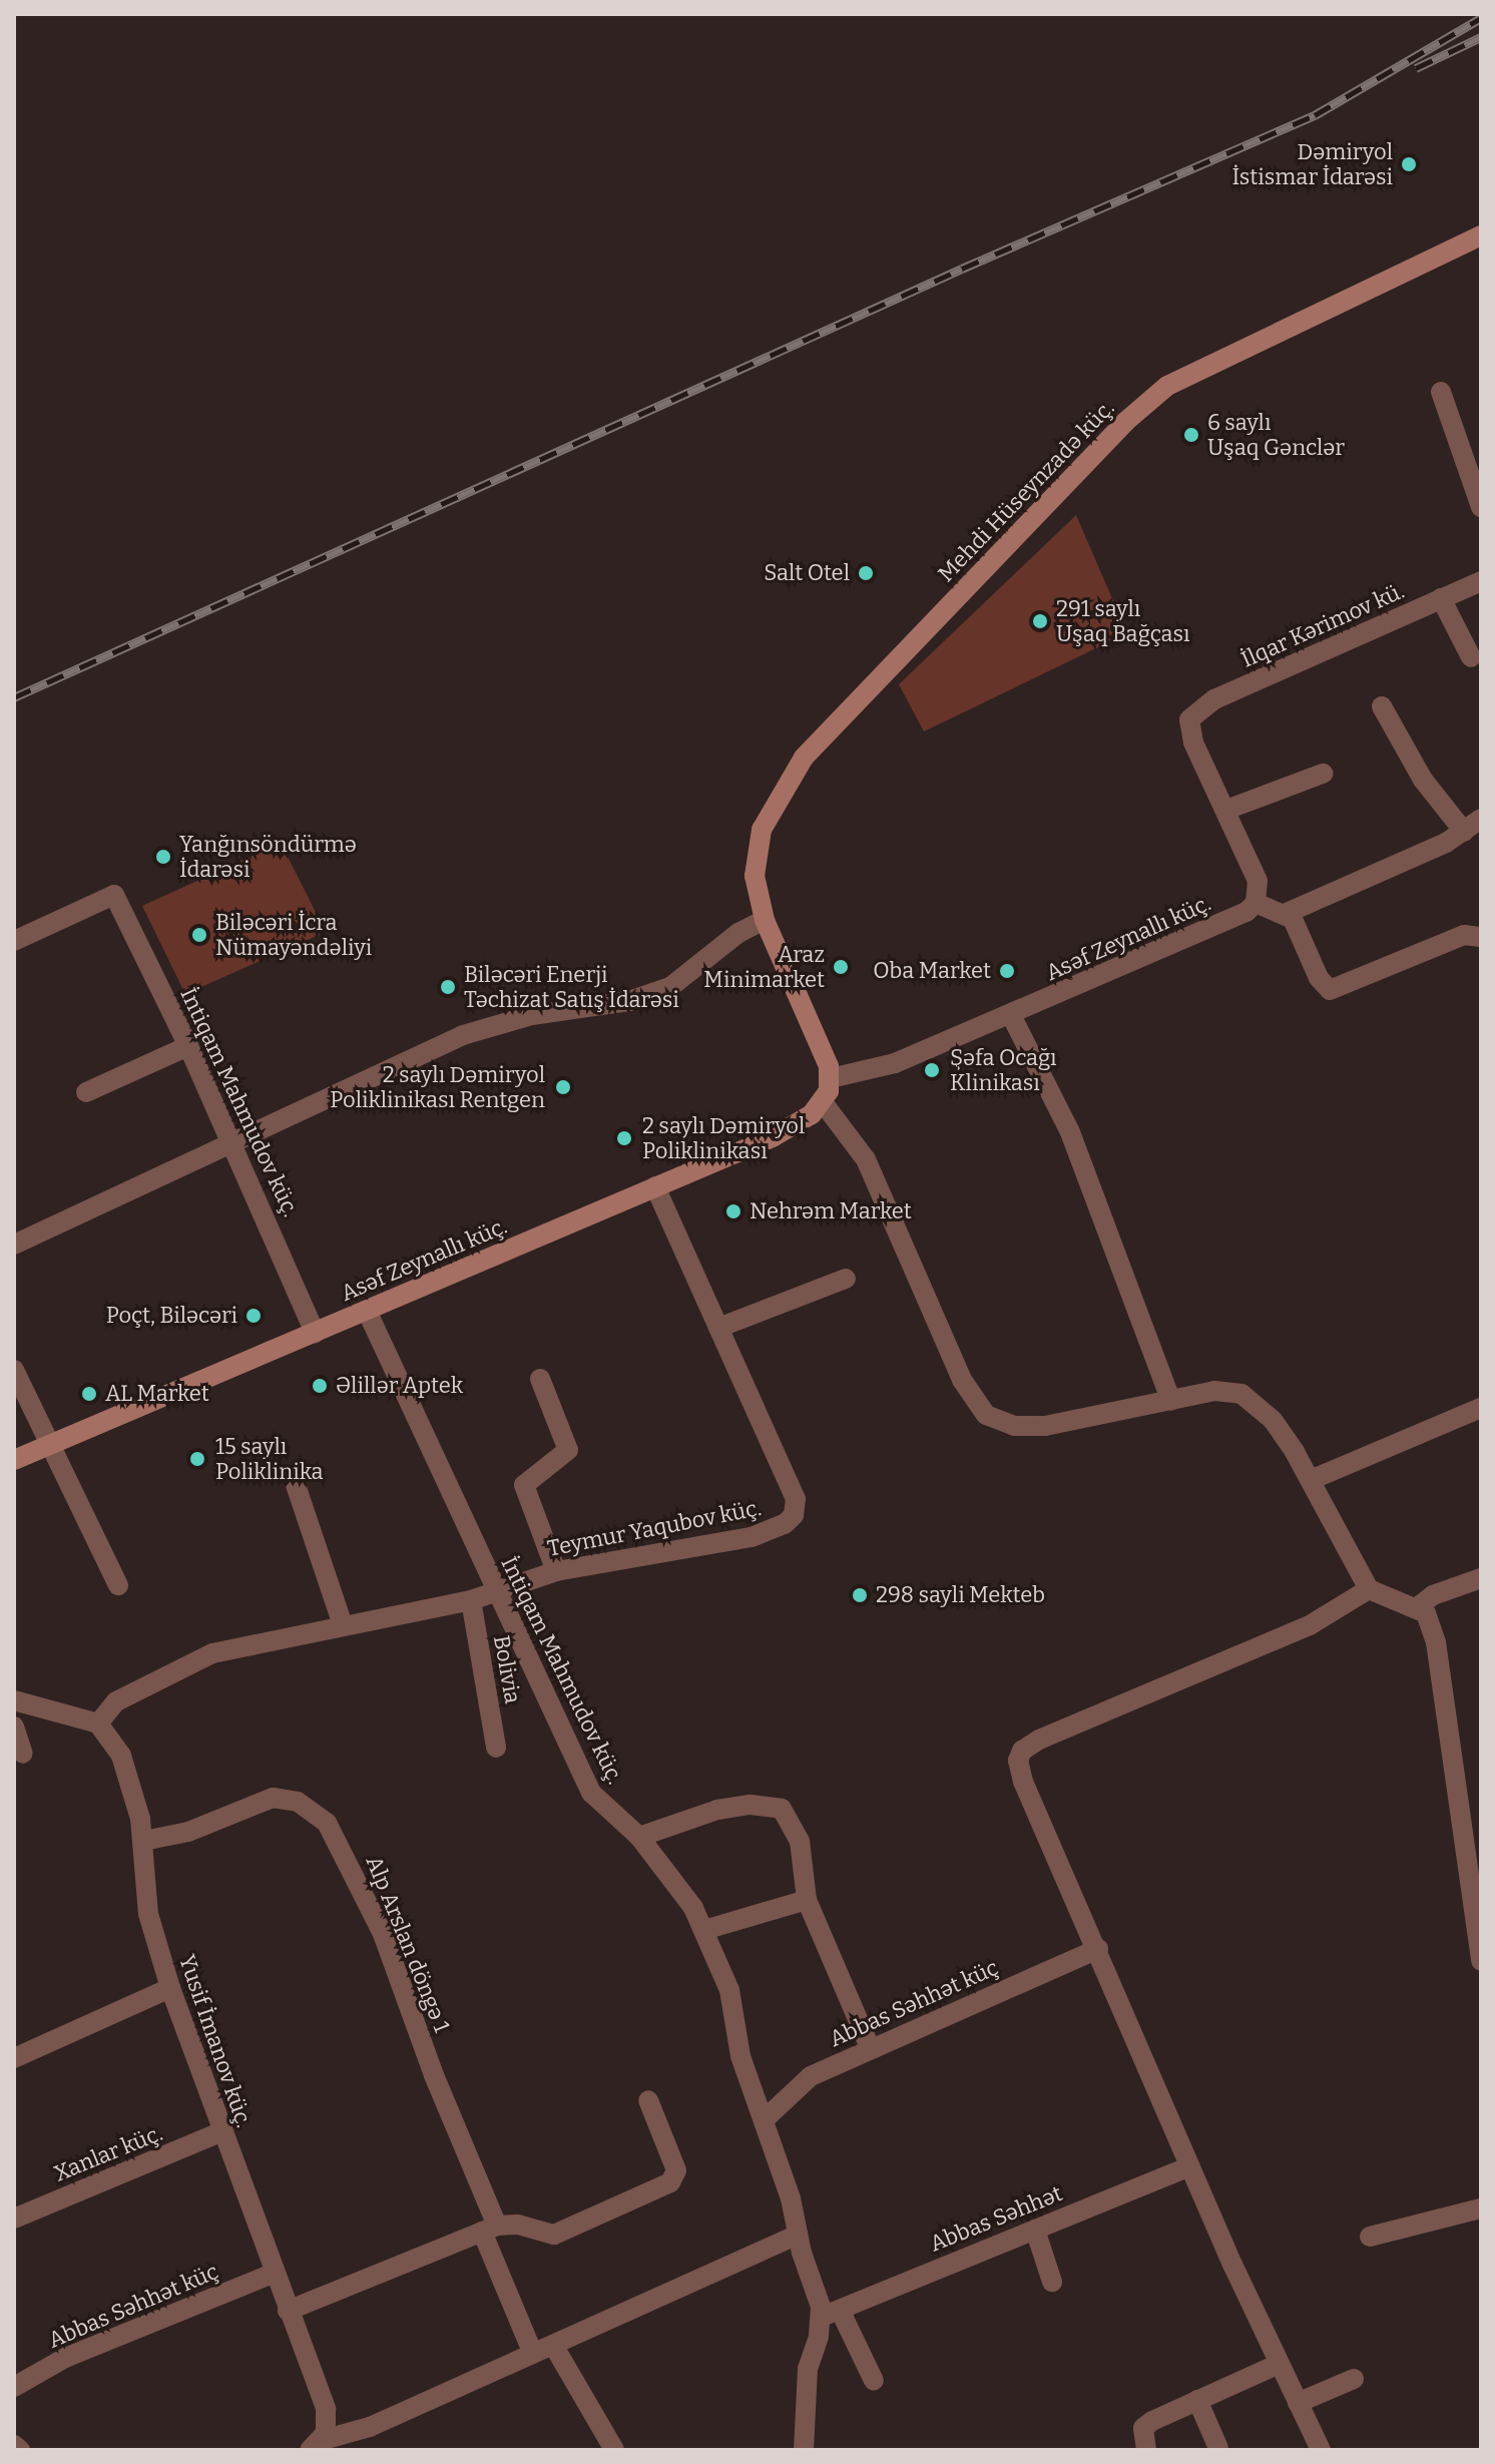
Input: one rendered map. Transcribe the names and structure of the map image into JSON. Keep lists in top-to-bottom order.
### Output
{
  "streets": {
    "main road": ["Mehdi Hüseynzadə küç.", "Asəf Zeynallı küç."],
    "street": [
      "İlqar Kərimov kü.",
      "İntiqam Mahmudov küç.",
      "Teymur Yaqubov küç.",
      "Bolivia",
      "Alp Arslan döngə 1",
      "Abbas Səhhət küç",
      "Yusif İmanov küç.",
      "Xanlar küç.",
      "Abbas Səhhət"
    ]
  },
  "crossings": [
    ["Asəf Zeynallı küç.", "İntiqam Mahmudov küç."],
    ["Asəf Zeynallı küç.", "Teymur Yaqubov küç."],
    ["İntiqam Mahmudov küç.", "Teymur Yaqubov küç."],
    ["İntiqam Mahmudov küç.", "Abbas Səhhət küç"],
    ["İntiqam Mahmudov küç.", "Abbas Səhhət"],
    ["Teymur Yaqubov küç.", "Bolivia"],
    ["Teymur Yaqubov küç.", "Yusif İmanov küç."],
    ["Alp Arslan döngə 1", "Yusif İmanov küç."],
    ["Abbas Səhhət küç", "Yusif İmanov küç."],
    ["Yusif İmanov küç.", "Xanlar küç."]
  ],
  "places": [
    "Dəmiryol İstismar İdarəsi",
    "6 saylı Uşaq Gənclər",
    "Salt Otel",
    "291 saylı Uşaq Bağçası",
    "Yanğınsöndürmə İdarəsi",
    "Biləcəri İcra Nümayəndəliyi",
    "Araz Minimarket",
    "Oba Market",
    "Biləcəri Enerji Təchizat Satış İdarəsi",
    "Şəfa Ocağı Klinikası",
    "2 saylı Dəmiryol Poliklinikası Rentgen",
    "2 saylı Dəmiryol Poliklinikası",
    "Nehrəm Market",
    "Poçt, Biləcəri",
    "Əlillər Aptek",
    "AL Market",
    "15 saylı Poliklinika",
    "298 sayli Mekteb"
  ]
}
